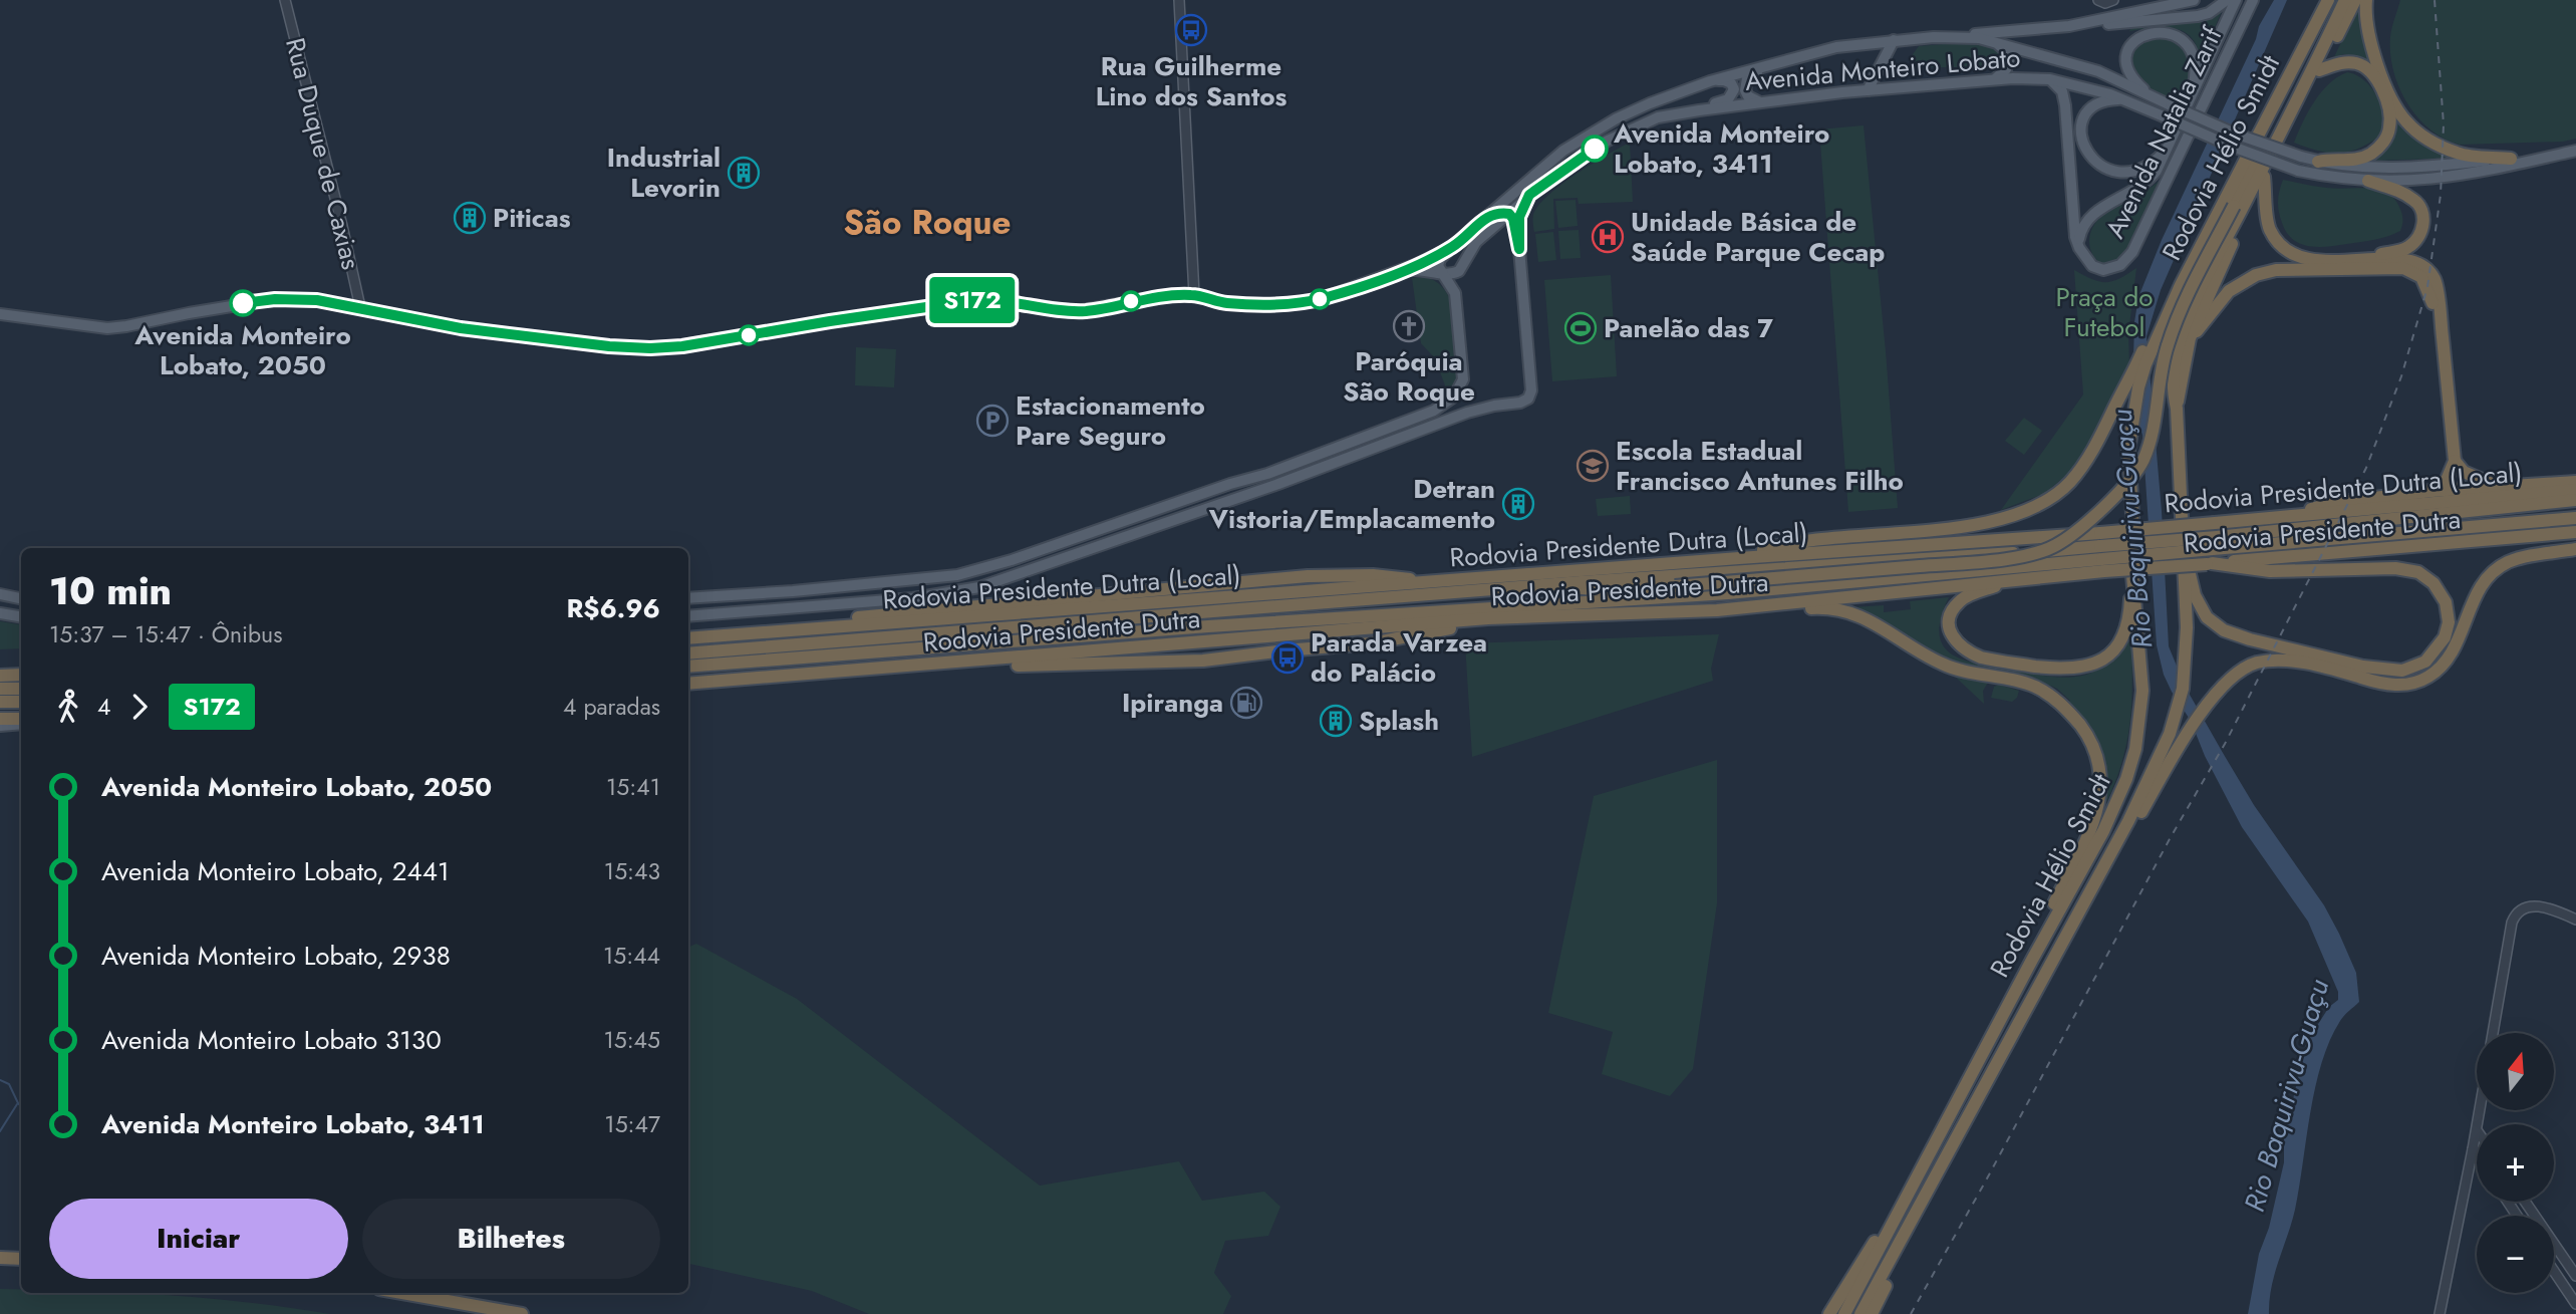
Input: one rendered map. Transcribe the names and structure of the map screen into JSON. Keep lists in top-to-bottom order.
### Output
{
  "streets": {
    "highway": ["Rodovia Hélio Smidt", "Rodovia Presidente Dutra (Local)", "Rodovia Presidente Dutra"],
    "main road": ["Avenida Monteiro Lobato", "Avenida Natalia Zarif"],
    "street": ["Rua Duque de Caxias"]
  },
  "crossings": [
    ["Avenida Monteiro Lobato", "Rua Duque de Caxias"],
    ["Rodovia Presidente Dutra (Local)", "Rodovia Presidente Dutra"]
  ],
  "districts": ["São Roque"],
  "water": ["Rio Baquirivu-Guaçu"],
  "parks": ["Praça do Futebol"],
  "places": {
    "bus stop": ["Rua Guilherme Lino dos Santos", "Parada Varzea do Palácio"],
    "other": ["Avenida Monteiro Lobato, 3411", "Avenida Monteiro Lobato, 2050"],
    "building": [
      "Industrial Levorin",
      "Piticas",
      "Detran Vistoria/Emplacamento",
      "Splash"
    ],
    "hospital": ["Unidade Básica de Saúde Parque Cecap"],
    "church": ["Paróquia São Roque"],
    "sports": ["Panelão das 7"],
    "parking": ["Estacionamento Pare Seguro"],
    "school or university": ["Escola Estadual Francisco Antunes Filho"],
    "fuel station": ["Ipiranga"]
  },
  "lines": ["bus line S172"],
  "north": "top",
  "page": {
    "on_map": "S172",
    "heading": ["10 min", "15:37 – 15:47 · Ônibus", "R$6.96"],
    "legs": ["4", "S172", "4 paradas"],
    "list": [
      {
        "name": "Avenida Monteiro Lobato, 2050",
        "value": "15:41"
      },
      {
        "name": "Avenida Monteiro Lobato, 2441",
        "value": "15:43"
      },
      {
        "name": "Avenida Monteiro Lobato, 2938",
        "value": "15:44"
      },
      {
        "name": "Avenida Monteiro Lobato 3130",
        "value": "15:45"
      },
      {
        "name": "Avenida Monteiro Lobato, 3411",
        "value": "15:47"
      }
    ],
    "map_buttons": ["+", "−"],
    "buttons": ["Iniciar", "Bilhetes"]
  }
}
